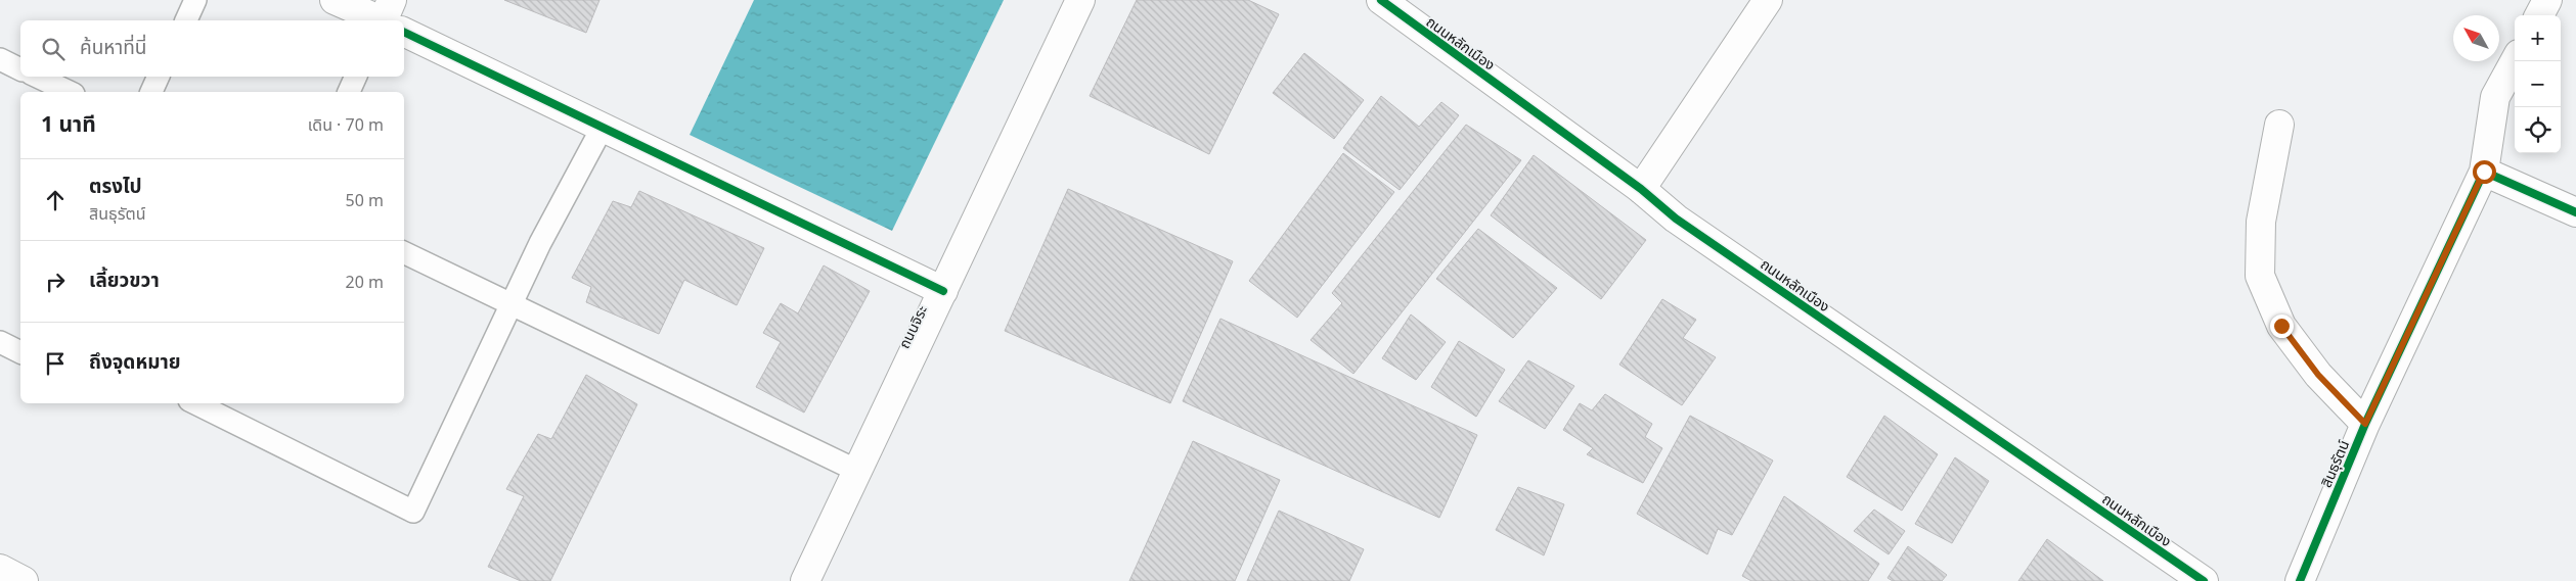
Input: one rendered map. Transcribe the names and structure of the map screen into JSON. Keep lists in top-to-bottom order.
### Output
{
  "streets": {
    "street": ["ถนนหลักเมือง", "ถนนจิระ", "สินธุรัตน์"]
  },
  "north": "top left",
  "page": {
    "map_buttons": ["+", "−"],
    "search": "ค้นหาที่นี่",
    "heading": ["1 นาที", "เดิน · 70 m"],
    "list": [
      ["ตรงไป", "สินธุรัตน์", "50 m"],
      ["เลี้ยวขวา", "20 m"],
      "ถึงจุดหมาย"
    ]
  }
}
